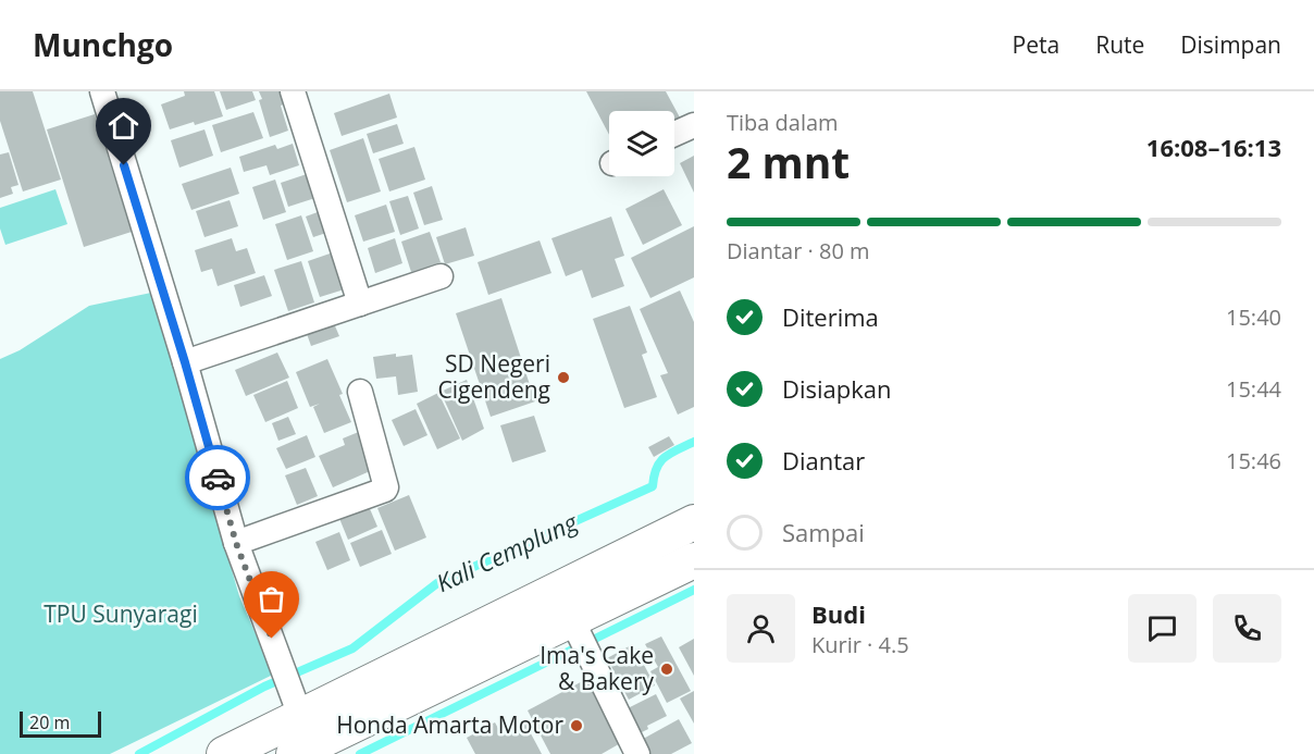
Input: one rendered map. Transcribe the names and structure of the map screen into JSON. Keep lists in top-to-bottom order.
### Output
{
  "water": ["Kali Cemplung"],
  "parks": ["TPU Sunyaragi"],
  "places": ["SD Negeri Cigendeng", "Ima's Cake & Bakery", "Honda Amarta Motor"],
  "scale_bar": "20 m",
  "page": {
    "header": "Munchgo",
    "nav": ["Peta", "Rute", "Disimpan"],
    "heading": ["2 mnt", "Tiba dalam", "16:08–16:13"],
    "panel": ["Budi", "Kurir · 4.5"],
    "bar": "Diantar · 80 m",
    "list": [
      ["Diterima", "15:40"],
      ["Disiapkan", "15:44"],
      ["Diantar", "15:46"],
      "Sampai"
    ],
    "scale": "20 m"
  }
}
